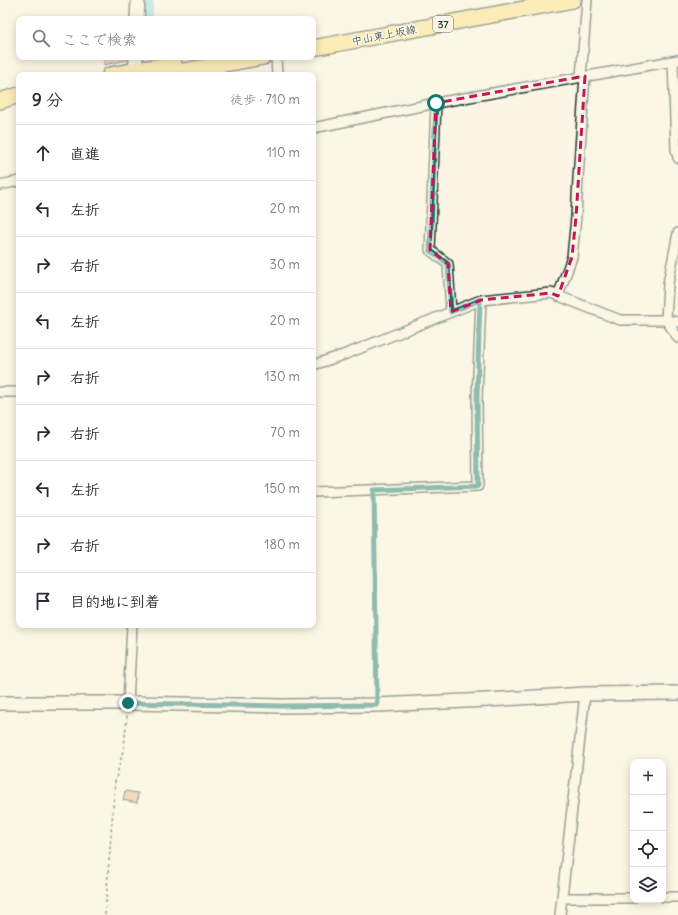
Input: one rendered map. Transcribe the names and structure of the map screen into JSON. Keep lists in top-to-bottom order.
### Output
{
  "streets": {
    "main road": ["37", "中山東上坂線"]
  },
  "page": {
    "search": "ここで検索",
    "heading": ["9 分", "徒歩 · 710 m"],
    "list": [
      ["直進", "110 m"],
      ["左折", "20 m"],
      ["右折", "30 m"],
      ["左折", "20 m"],
      ["右折", "130 m"],
      ["右折", "70 m"],
      ["左折", "150 m"],
      ["右折", "180 m"],
      "目的地に到着"
    ],
    "map_buttons": ["+", "−"]
  }
}
